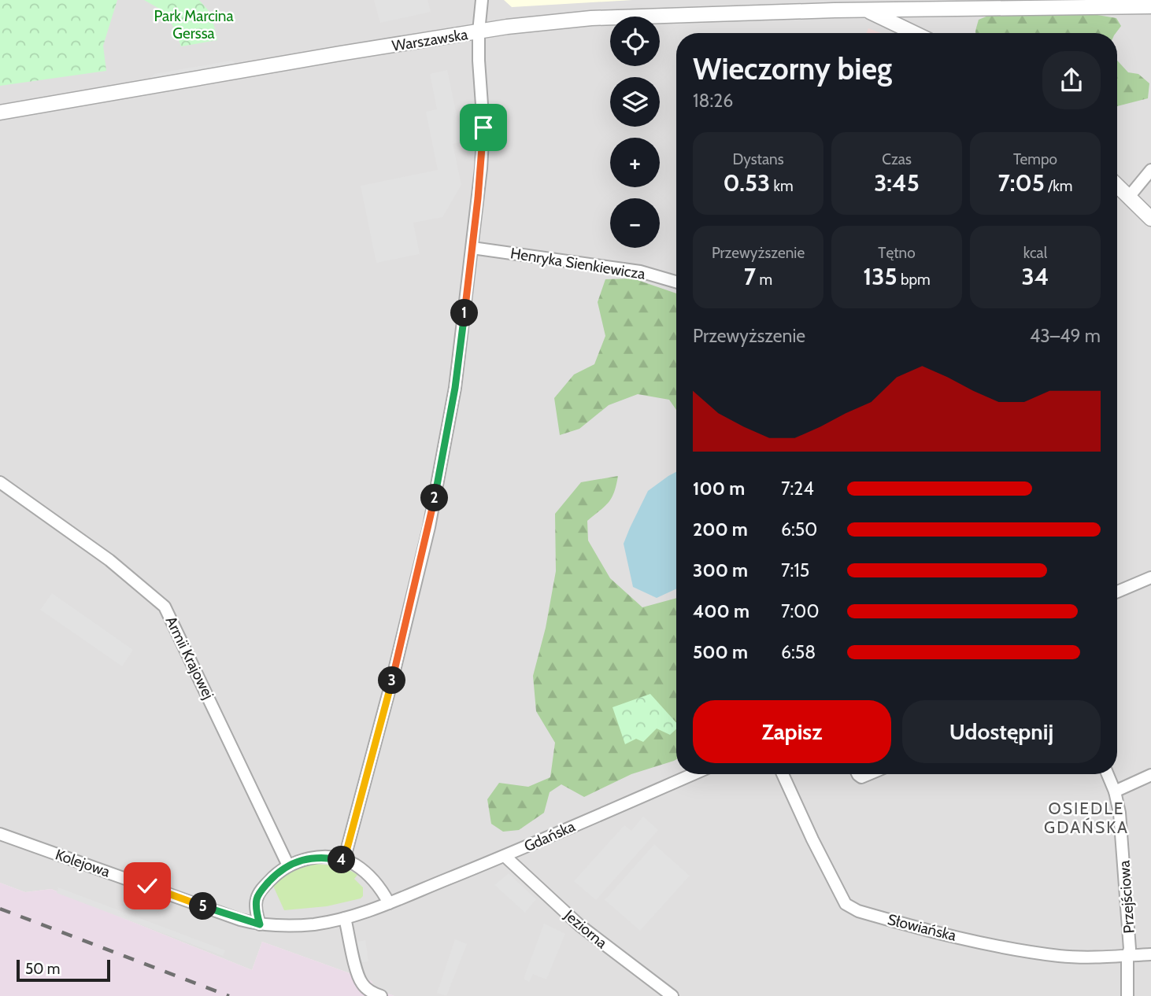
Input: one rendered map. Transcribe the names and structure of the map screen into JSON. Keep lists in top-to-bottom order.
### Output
{
  "streets": {
    "street": [
      "Warszawska",
      "Henryka Sienkiewicza",
      "Armii Krajowej",
      "Gdańska",
      "Kolejowa",
      "Przejściowa",
      "Słowiańska",
      "Jeziorna"
    ]
  },
  "crossings": [
    ["Gdańska", "Kolejowa"],
    ["Gdańska", "Jeziorna"],
    ["Przejściowa", "Słowiańska"]
  ],
  "districts": ["OSIEDLE GDAŃSKA"],
  "parks": ["Park Marcina Gerssa"],
  "scale_bar": "50 m",
  "page": {
    "map_buttons": ["+", "−"],
    "heading": ["Wieczorny bieg", "18:26"],
    "stats": [
      ["Dystans", "0.53 km"],
      ["Czas", "3:45"],
      ["Tempo", "7:05 /km"],
      ["Przewyższenie", "7 m"],
      ["Tętno", "135 bpm"],
      ["kcal", "34"]
    ],
    "pins": [
      "1",
      "2",
      "3",
      "4",
      "5"
    ],
    "chart": ["Przewyższenie", "43–49 m"],
    "list": [
      {
        "name": "100 m",
        "note": "7:24"
      },
      {
        "name": "200 m",
        "note": "6:50"
      },
      {
        "name": "300 m",
        "note": "7:15"
      },
      {
        "name": "400 m",
        "note": "7:00"
      },
      {
        "name": "500 m",
        "note": "6:58"
      }
    ],
    "buttons": ["Zapisz", "Udostępnij"],
    "scale": "50 m"
  }
}
